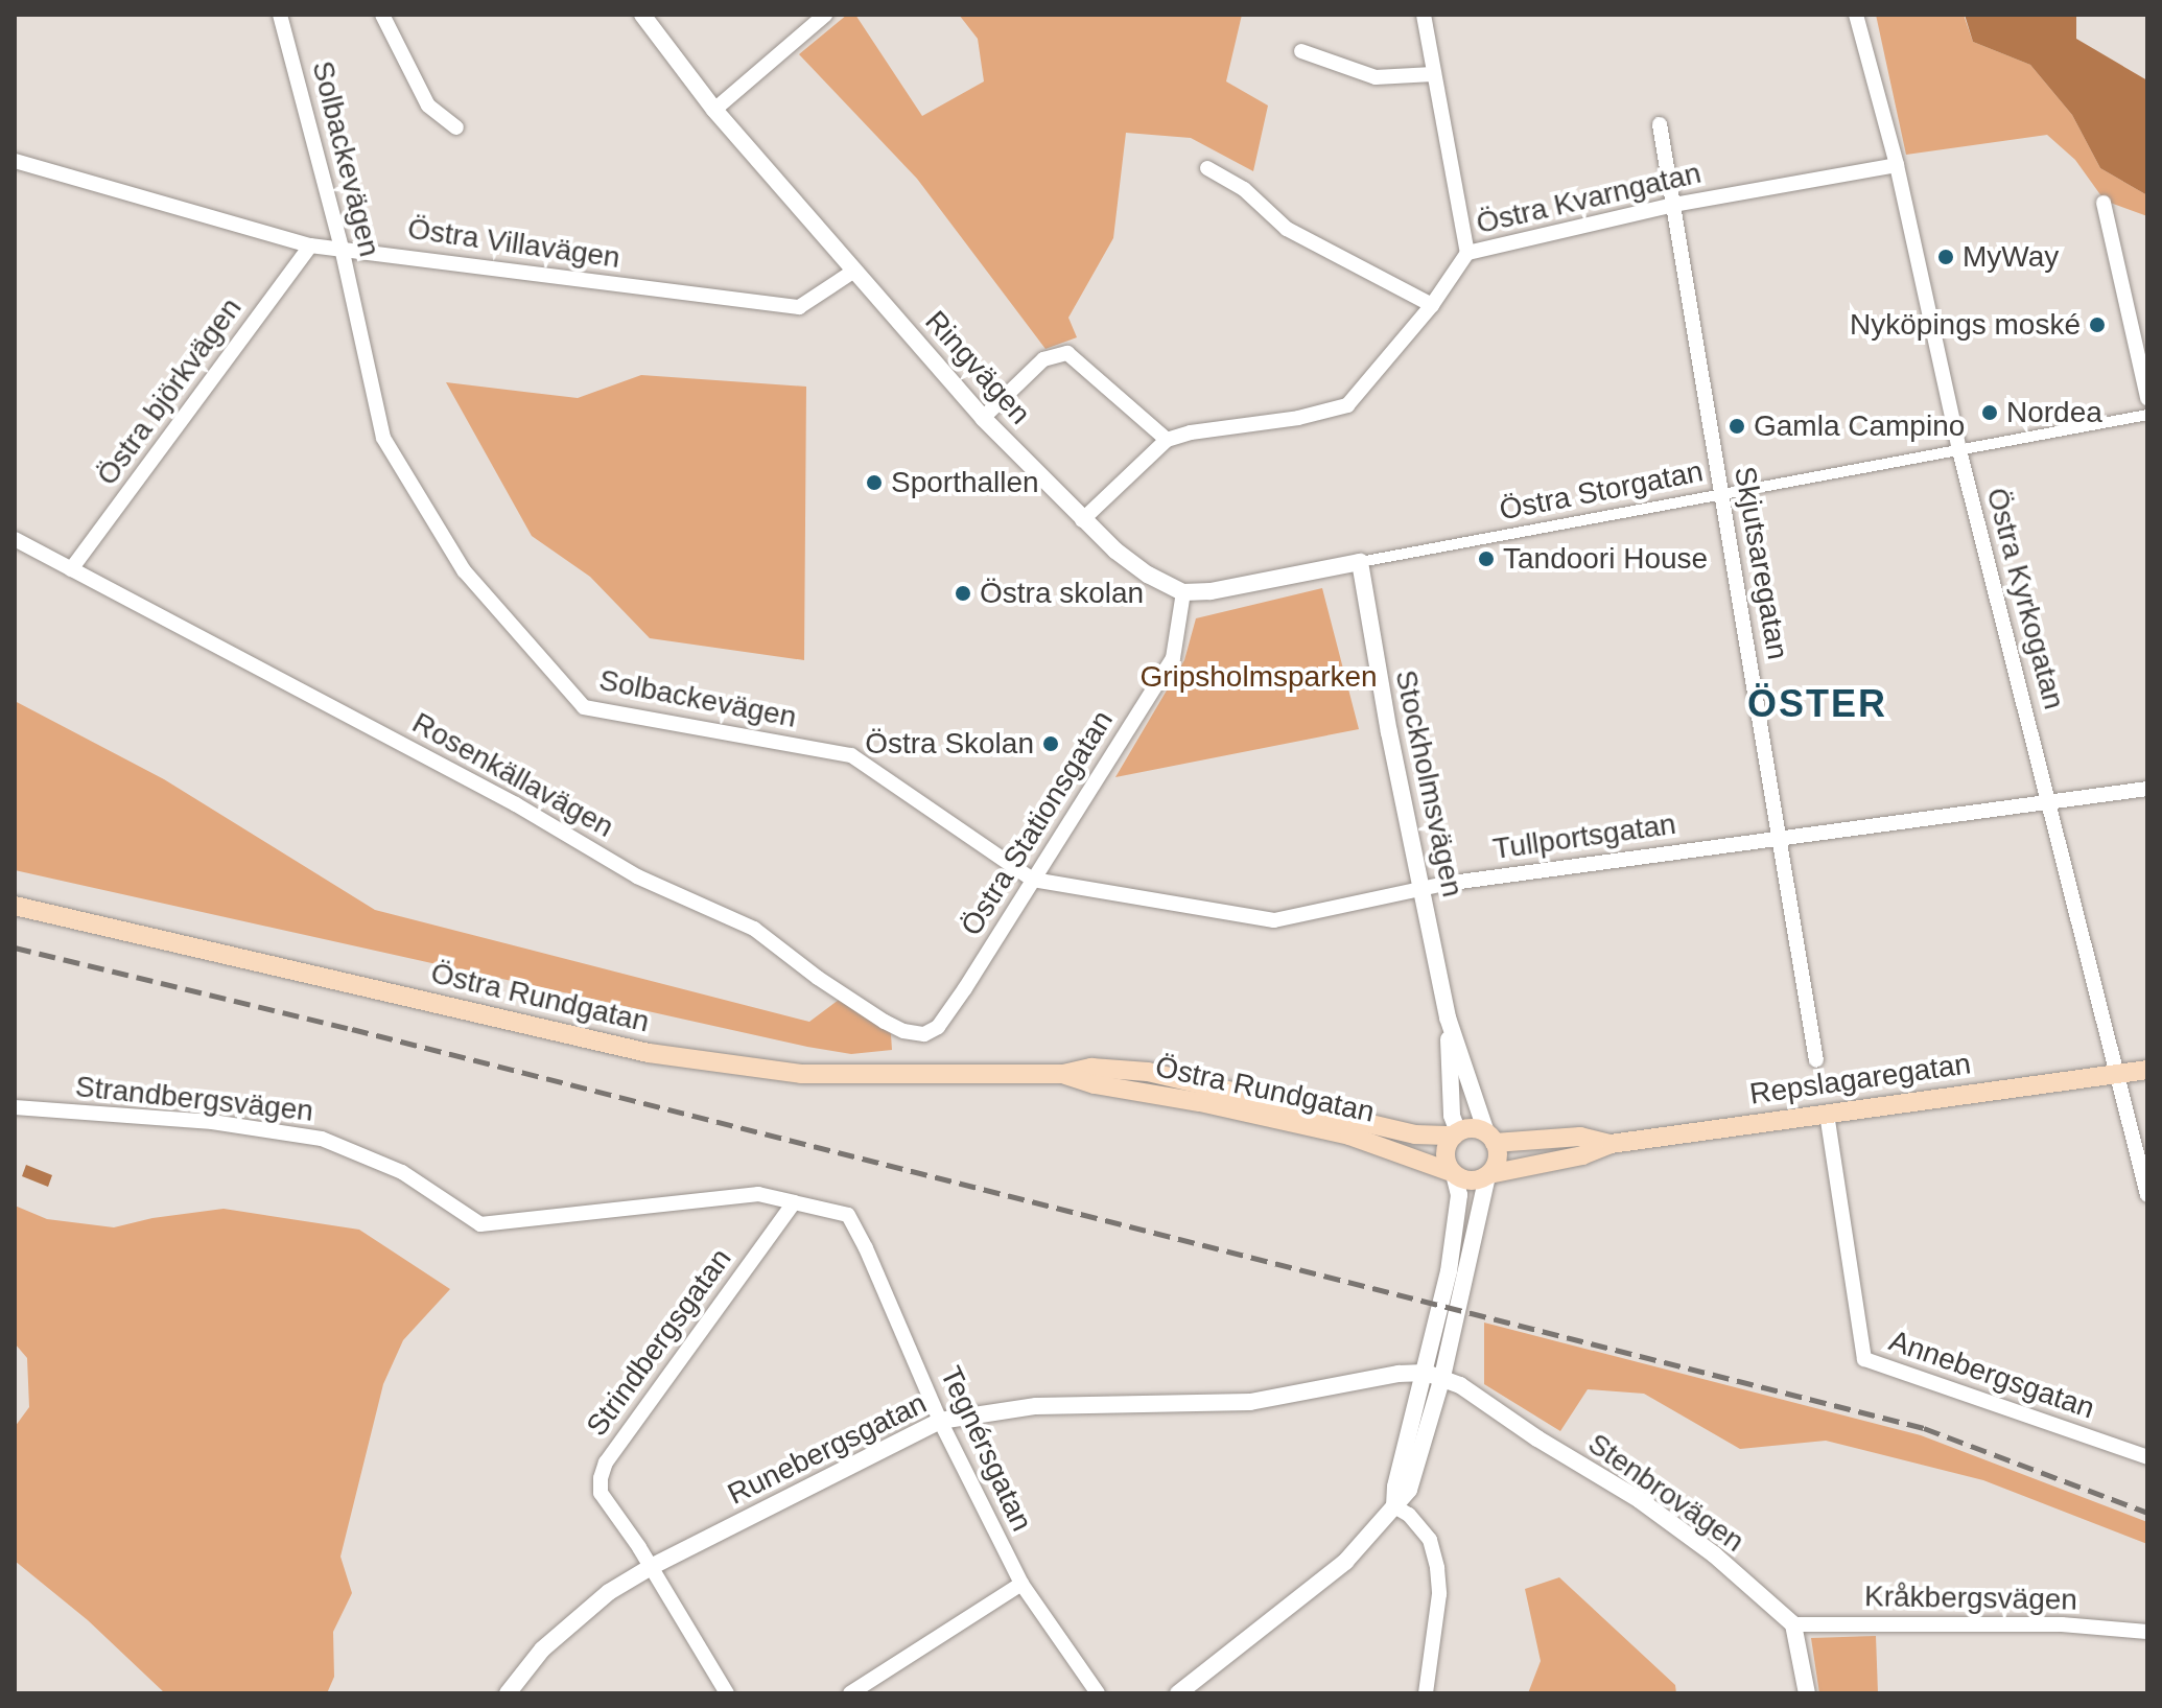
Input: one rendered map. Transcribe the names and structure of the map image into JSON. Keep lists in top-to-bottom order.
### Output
{
  "streets": {
    "main road": ["Östra Rundgatan", "Repslagaregatan"],
    "street": [
      "Solbackevägen",
      "Östra Kvarngatan",
      "Östra Villavägen",
      "Ringvägen",
      "Östra björkvägen",
      "Östra Storgatan",
      "Skjutsaregatan",
      "Östra Kyrkogatan",
      "Rosenkällavägen",
      "Stockholmsvägen",
      "Östra Stationsgatan",
      "Tullportsgatan",
      "Strandbergsvägen",
      "Strindbergsgatan",
      "Annebergsgatan",
      "Runebergsgatan",
      "Tegnérsgatan",
      "Stenbrovägen",
      "Kråkbergsvägen"
    ]
  },
  "crossings": [
    ["Solbackevägen", "Östra Villavägen"],
    ["Solbackevägen", "Östra Stationsgatan"],
    ["Solbackevägen", "Tullportsgatan"],
    ["Östra Kvarngatan", "Skjutsaregatan"],
    ["Östra Kvarngatan", "Östra Kyrkogatan"],
    ["Östra Villavägen", "Ringvägen"],
    ["Östra Villavägen", "Östra björkvägen"],
    ["Ringvägen", "Östra Stationsgatan"],
    ["Östra björkvägen", "Rosenkällavägen"],
    ["Östra Storgatan", "Skjutsaregatan"],
    ["Östra Storgatan", "Östra Kyrkogatan"],
    ["Östra Storgatan", "Stockholmsvägen"],
    ["Skjutsaregatan", "Tullportsgatan"],
    ["Östra Kyrkogatan", "Tullportsgatan"],
    ["Östra Kyrkogatan", "Repslagaregatan"],
    ["Rosenkällavägen", "Östra Stationsgatan"],
    ["Stockholmsvägen", "Tullportsgatan"],
    ["Stockholmsvägen", "Östra Rundgatan"],
    ["Stockholmsvägen", "Repslagaregatan"],
    ["Östra Stationsgatan", "Tullportsgatan"],
    ["Östra Rundgatan", "Repslagaregatan"],
    ["Repslagaregatan", "Annebergsgatan"],
    ["Strandbergsvägen", "Strindbergsgatan"],
    ["Strandbergsvägen", "Tegnérsgatan"],
    ["Strindbergsgatan", "Runebergsgatan"],
    ["Strindbergsgatan", "Tegnérsgatan"],
    ["Runebergsgatan", "Tegnérsgatan"],
    ["Runebergsgatan", "Stenbrovägen"],
    ["Stenbrovägen", "Kråkbergsvägen"]
  ],
  "districts": ["ÖSTER"],
  "parks": ["Gripsholmsparken"],
  "places": [
    "MyWay",
    "Nyköpings moské",
    "Nordea",
    "Gamla Campino",
    "Sporthallen",
    "Tandoori House",
    "Östra skolan",
    "Östra Skolan"
  ]
}
